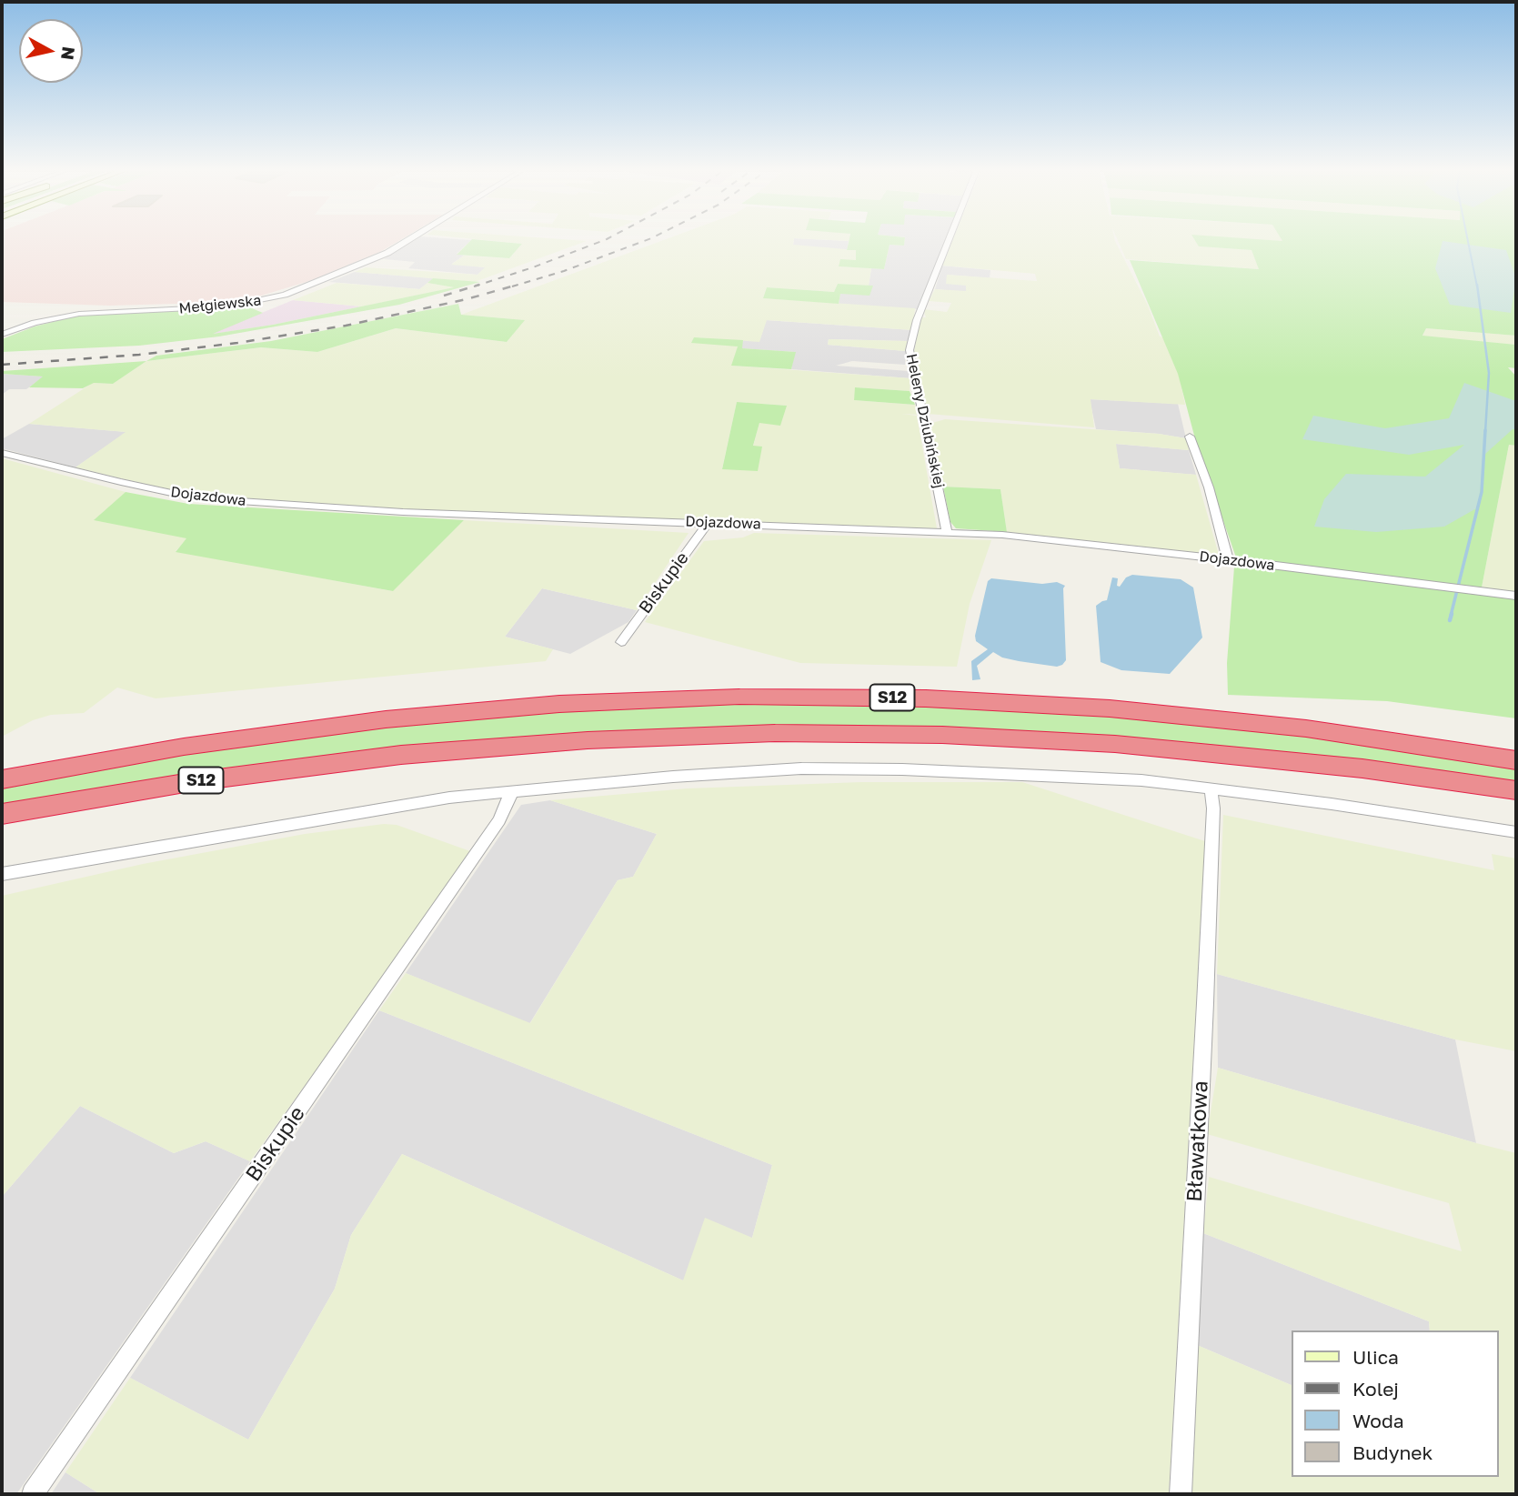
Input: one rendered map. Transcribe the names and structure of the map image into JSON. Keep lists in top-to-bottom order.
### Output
{
  "streets": {
    "highway": ["S12"],
    "street": [
      "Mełgiewska",
      "Heleny Dziubińskiej",
      "Dojazdowa",
      "Biskupie",
      "Bławatkowa"
    ]
  },
  "crossings": [
    ["Heleny Dziubińskiej", "Dojazdowa"],
    ["Dojazdowa", "Biskupie"]
  ],
  "legend": [
    "Ulica",
    "Kolej",
    "Woda",
    "Budynek"
  ],
  "north": "right"
}
